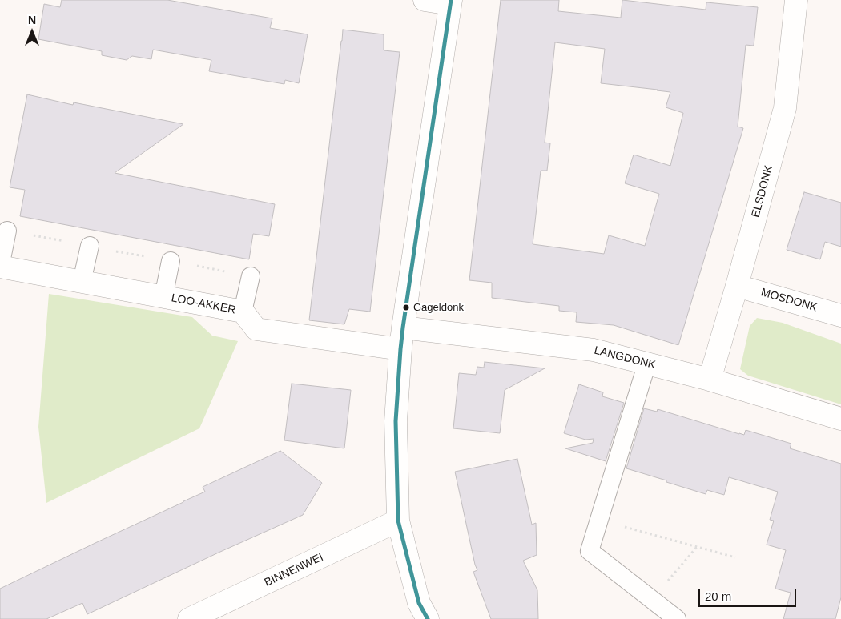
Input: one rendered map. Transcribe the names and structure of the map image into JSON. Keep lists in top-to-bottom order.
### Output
{
  "streets": {
    "street": [
      "ELSDONK",
      "MOSDONK",
      "LOO-AKKER",
      "LANGDONK",
      "BINNENWEI"
    ]
  },
  "crossings": [
    ["ELSDONK", "MOSDONK"],
    ["ELSDONK", "LANGDONK"]
  ],
  "places": ["Gageldonk"],
  "scale_bar": "20 m",
  "north": "top"
}
